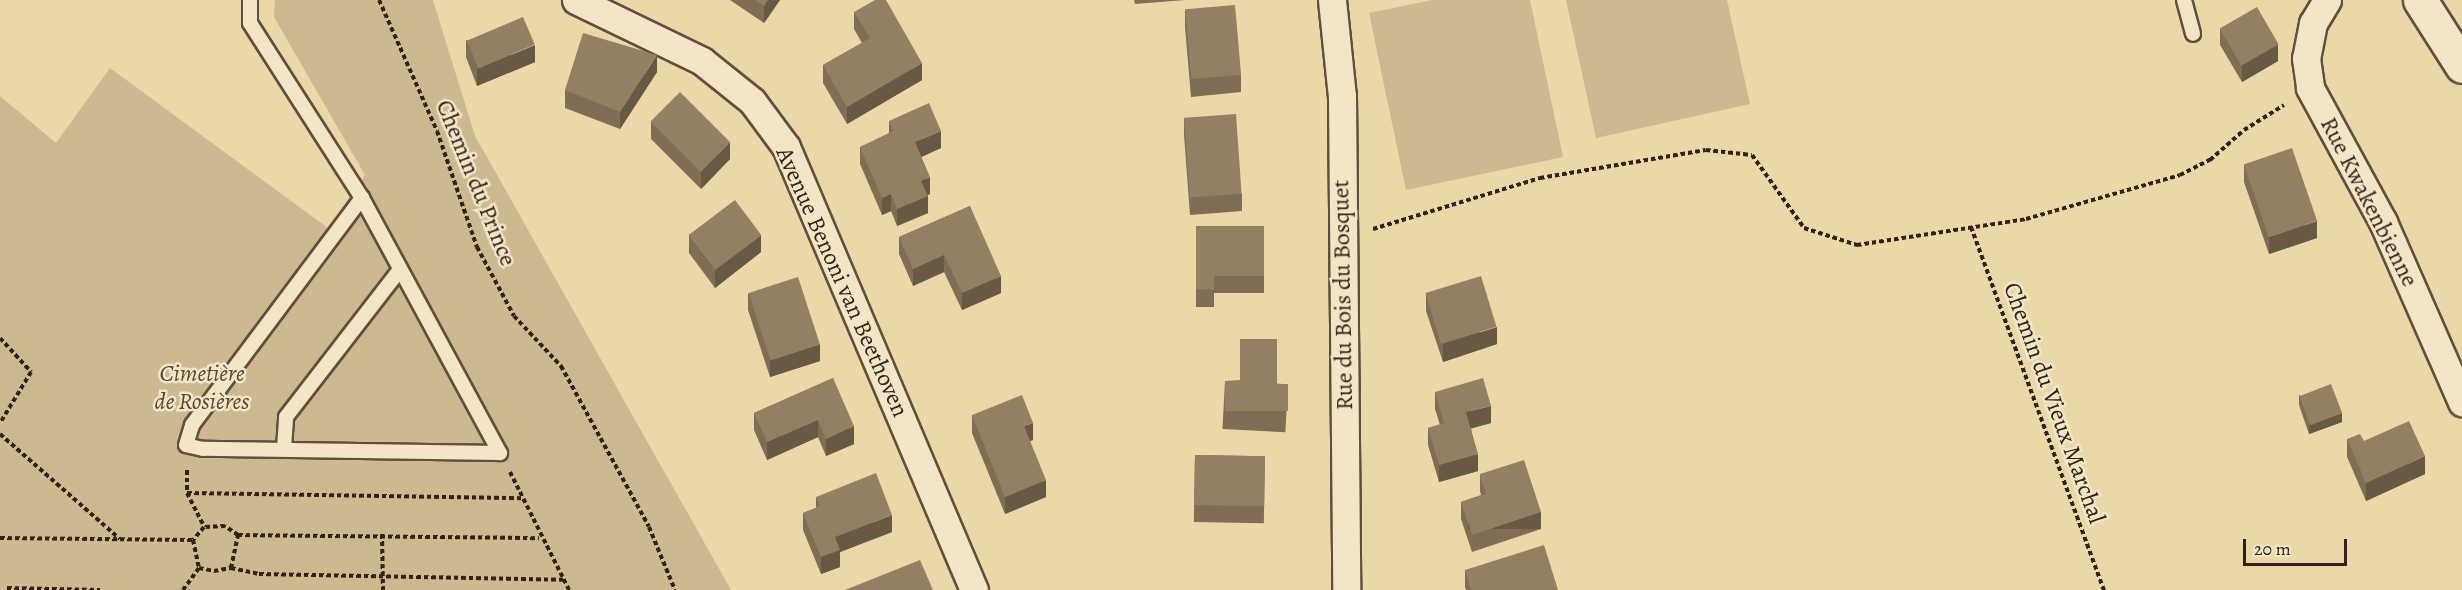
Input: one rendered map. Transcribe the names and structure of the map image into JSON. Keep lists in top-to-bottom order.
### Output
{
  "streets": {
    "street": ["Rue Kwakenbienne", "Avenue Benoni van Beethoven", "Rue du Bois du Bosquet"],
    "path": ["Chemin du Prince", "Chemin du Vieux Marchal"]
  },
  "parks": ["Cimetière de Rosières"],
  "scale_bar": "20 m"
}
